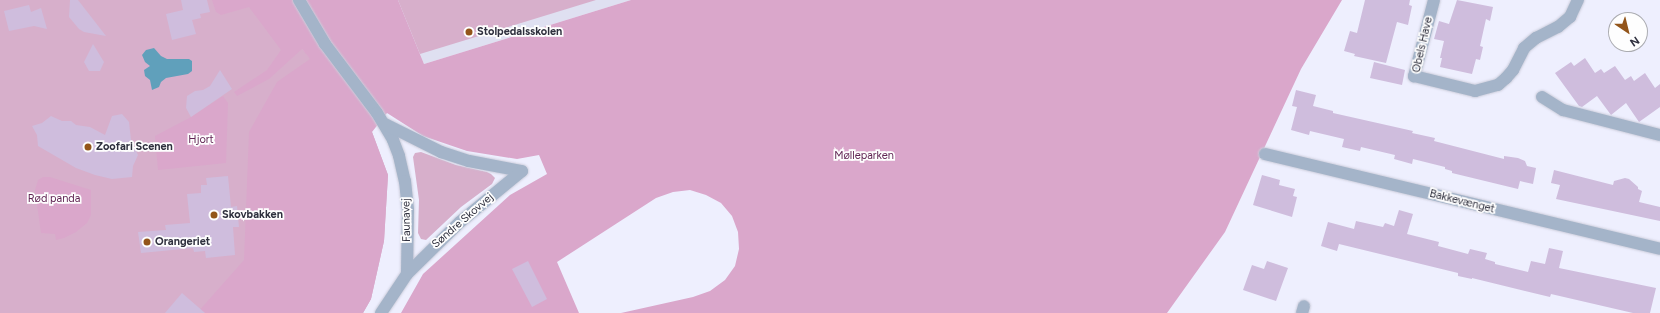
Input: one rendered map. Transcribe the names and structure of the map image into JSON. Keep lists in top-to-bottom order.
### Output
{
  "streets": {
    "street": [
      "Obels Have",
      "Bakkevænget",
      "Faunavej",
      "Søndre Skovvej"
    ]
  },
  "crossings": [
    ["Faunavej", "Søndre Skovvej"]
  ],
  "parks": ["Hjort", "Mølleparken", "Rød panda"],
  "places": [
    "Stolpedalsskolen",
    "Zoofari Scenen",
    "Skovbakken",
    "Orangeriet"
  ],
  "north": "bottom right"
}
